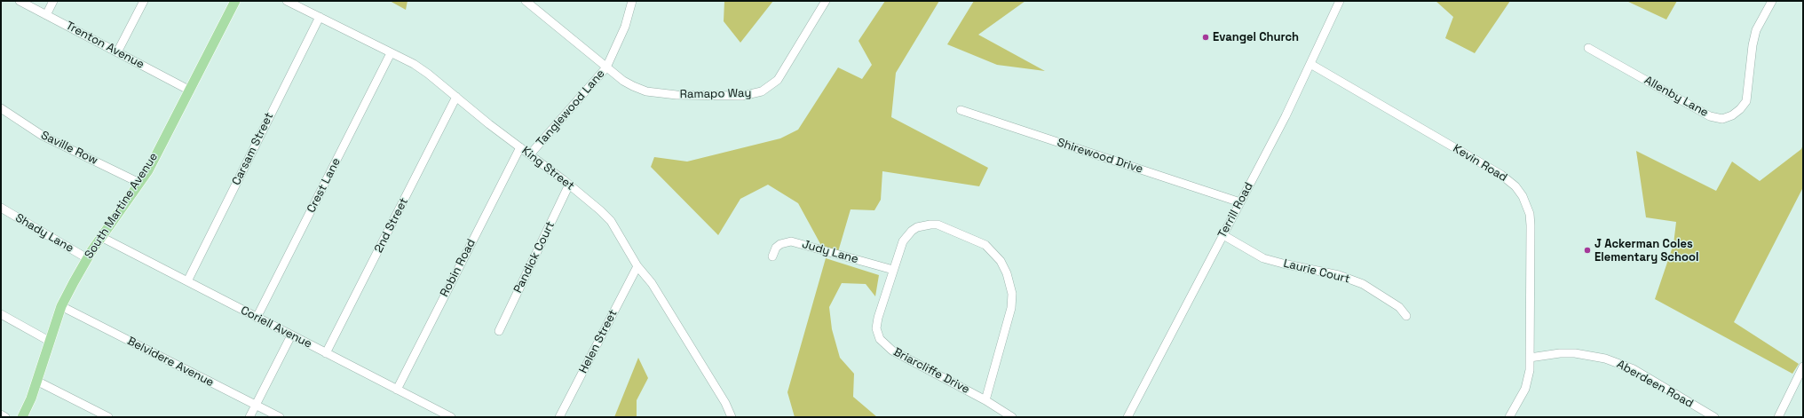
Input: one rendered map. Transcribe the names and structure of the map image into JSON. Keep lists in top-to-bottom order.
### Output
{
  "streets": {
    "main road": ["South Martine Avenue"],
    "street": [
      "Trenton Avenue",
      "Ramapo Way",
      "Allenby Lane",
      "Tanglewood Lane",
      "Saville Row",
      "Carsam Street",
      "Shirewood Drive",
      "Kevin Road",
      "King Street",
      "Crest Lane",
      "Terrill Road",
      "2nd Street",
      "Shady Lane",
      "Judy Lane",
      "Pandick Court",
      "Robin Road",
      "Laurie Court",
      "Coriell Avenue",
      "Helen Street",
      "Belvidere Avenue",
      "Briarcliffe Drive",
      "Aberdeen Road"
    ]
  },
  "crossings": [
    ["Trenton Avenue", "South Martine Avenue"],
    ["Ramapo Way", "Tanglewood Lane"],
    ["Tanglewood Lane", "King Street"],
    ["Saville Row", "South Martine Avenue"],
    ["Carsam Street", "King Street"],
    ["Carsam Street", "Coriell Avenue"],
    ["Shirewood Drive", "Terrill Road"],
    ["Kevin Road", "Terrill Road"],
    ["Kevin Road", "Aberdeen Road"],
    ["King Street", "Crest Lane"],
    ["King Street", "2nd Street"],
    ["King Street", "Pandick Court"],
    ["King Street", "Robin Road"],
    ["King Street", "Helen Street"],
    ["Crest Lane", "Coriell Avenue"],
    ["South Martine Avenue", "Shady Lane"],
    ["South Martine Avenue", "Coriell Avenue"],
    ["South Martine Avenue", "Belvidere Avenue"],
    ["Terrill Road", "Laurie Court"],
    ["2nd Street", "Coriell Avenue"],
    ["Judy Lane", "Briarcliffe Drive"],
    ["Robin Road", "Coriell Avenue"]
  ],
  "places": ["Evangel Church", "J Ackerman Coles Elementary School"]
}
